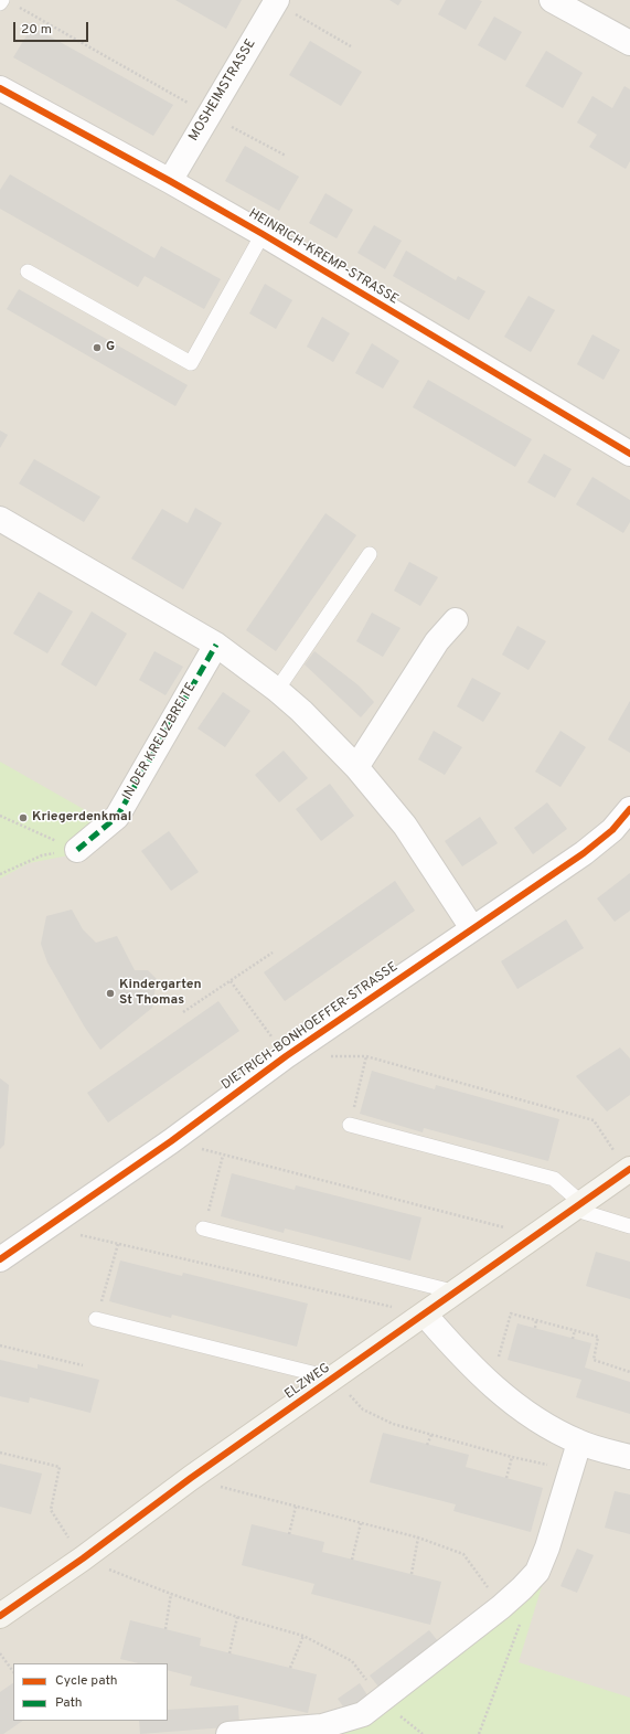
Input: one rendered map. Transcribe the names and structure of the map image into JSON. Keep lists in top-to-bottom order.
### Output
{
  "streets": {
    "street": [
      "MOSHEIMSTRASSE",
      "HEINRICH-KREMP-STRASSE",
      "IN DER KREUZBREITE",
      "DIETRICH-BONHOEFFER-STRASSE",
      "ELZWEG"
    ]
  },
  "crossings": [
    ["MOSHEIMSTRASSE", "HEINRICH-KREMP-STRASSE"]
  ],
  "places": ["G", "Kriegerdenkmal", "Kindergarten St Thomas"],
  "legend": ["Cycle path", "Path"],
  "scale_bar": "20 m"
}
